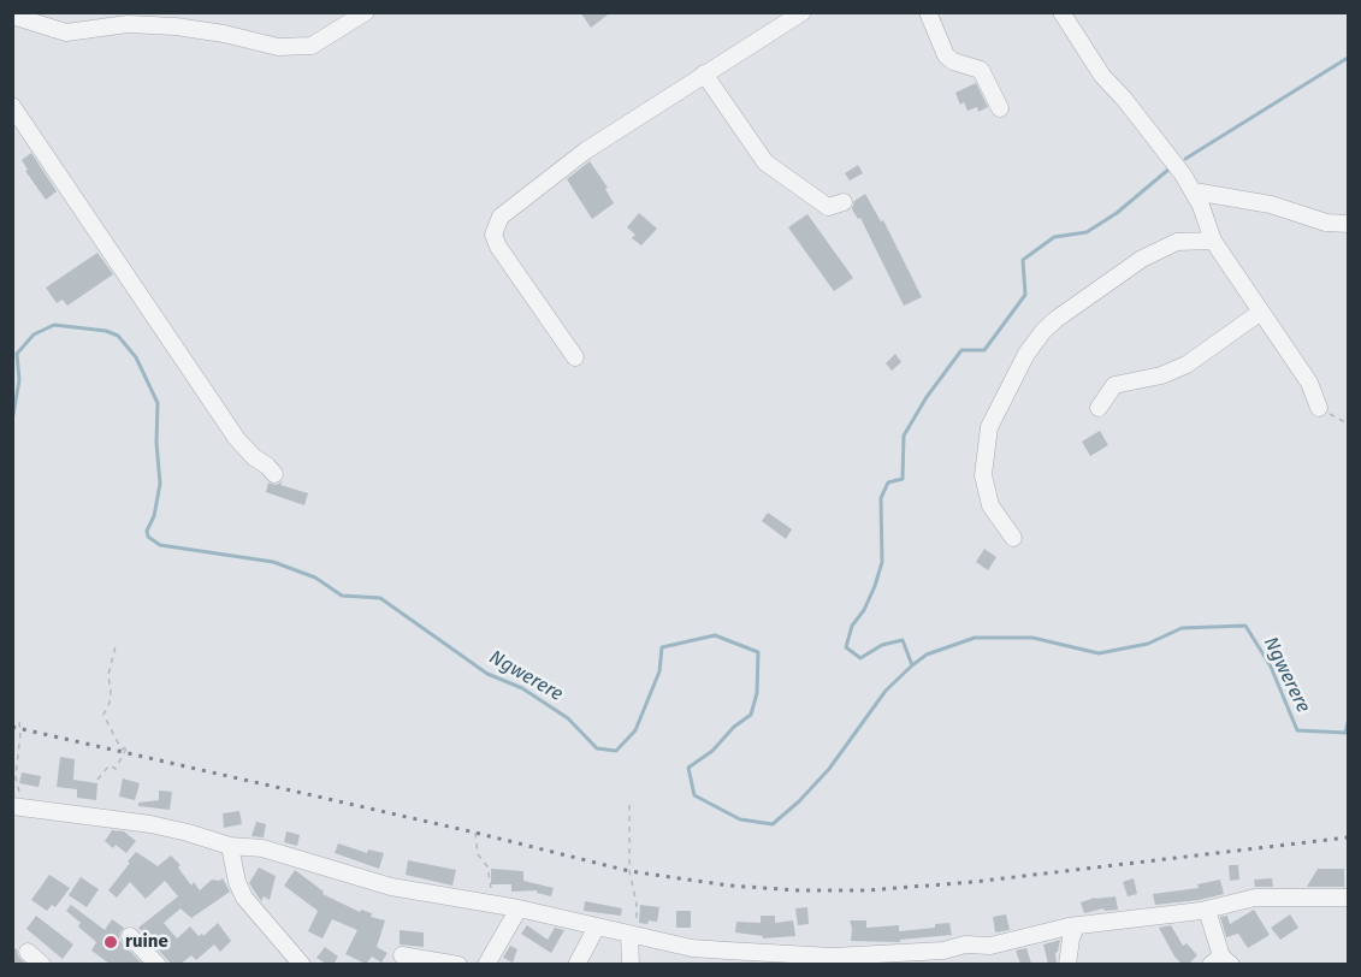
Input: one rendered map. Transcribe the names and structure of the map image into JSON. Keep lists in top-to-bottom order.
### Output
{
  "water": ["Ngwerere"],
  "places": ["ruine"]
}
